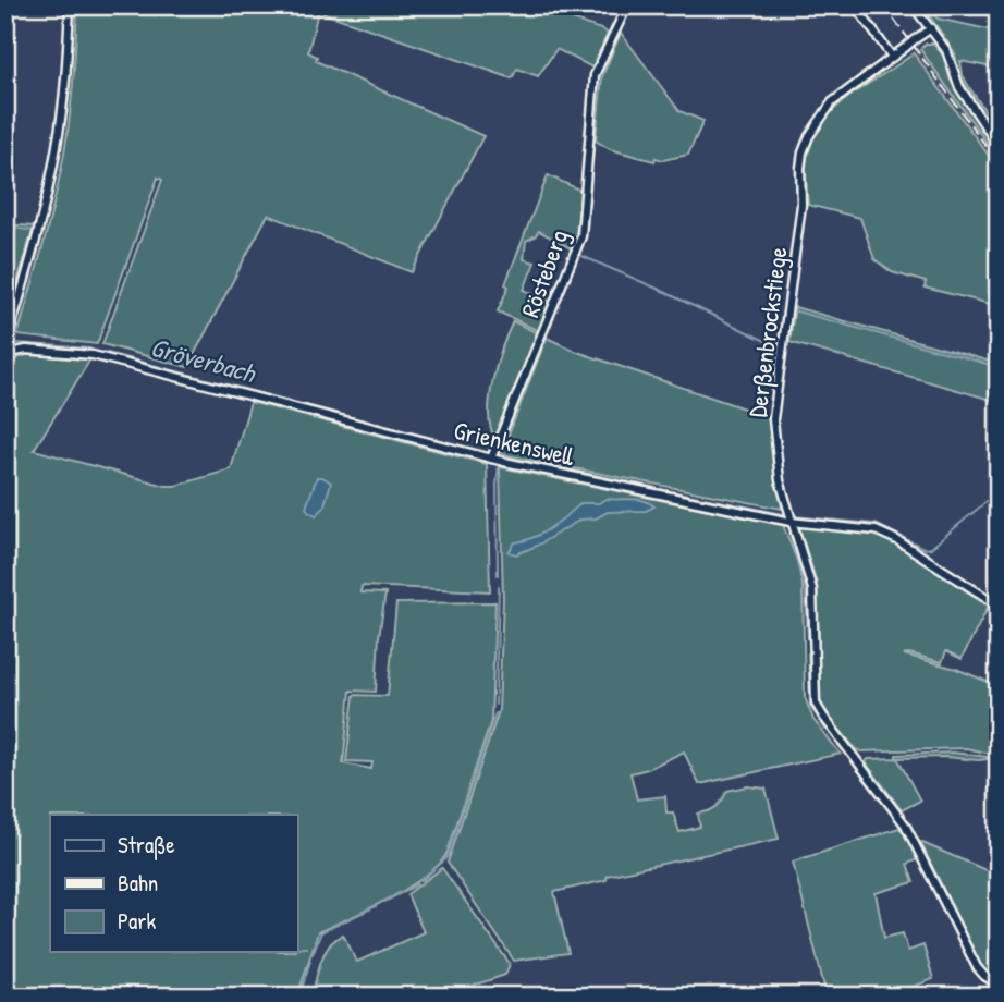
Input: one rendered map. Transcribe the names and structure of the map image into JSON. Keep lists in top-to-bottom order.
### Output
{
  "streets": {
    "street": ["Rösteberg", "Derßenbrockstiege", "Grienkenswell"]
  },
  "crossings": [
    ["Rösteberg", "Grienkenswell"],
    ["Derßenbrockstiege", "Grienkenswell"]
  ],
  "water": ["Gröverbach"],
  "legend": ["Straße", "Bahn", "Park"]
}
